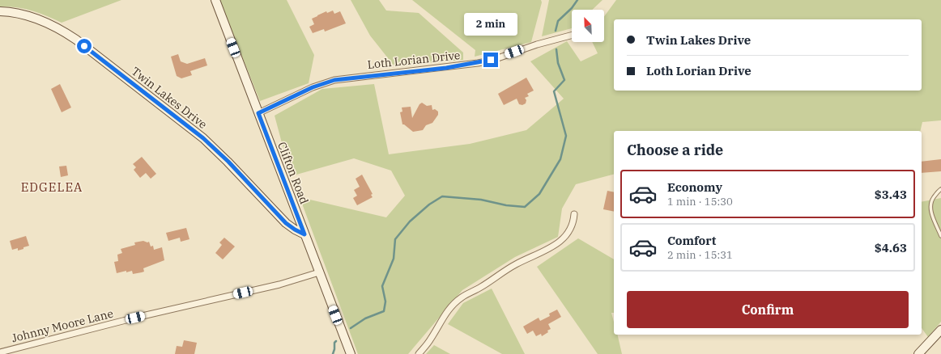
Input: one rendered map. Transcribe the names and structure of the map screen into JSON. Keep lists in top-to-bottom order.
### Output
{
  "streets": {
    "street": [
      "Loth Lorian Drive",
      "Twin Lakes Drive",
      "Clifton Road",
      "Johnny Moore Lane"
    ]
  },
  "crossings": [
    ["Loth Lorian Drive", "Clifton Road"],
    ["Twin Lakes Drive", "Clifton Road"],
    ["Clifton Road", "Johnny Moore Lane"]
  ],
  "districts": ["EDGELEA"],
  "north": "top left",
  "page": {
    "bubble": "2 min",
    "banner": ["Twin Lakes Drive", "Loth Lorian Drive"],
    "heading": "Choose a ride",
    "list": [
      {
        "name": "Economy",
        "note": "1 min · 15:30",
        "value": "$3.43"
      },
      {
        "name": "Comfort",
        "note": "2 min · 15:31",
        "value": "$4.63"
      }
    ],
    "buttons": "Confirm"
  }
}
